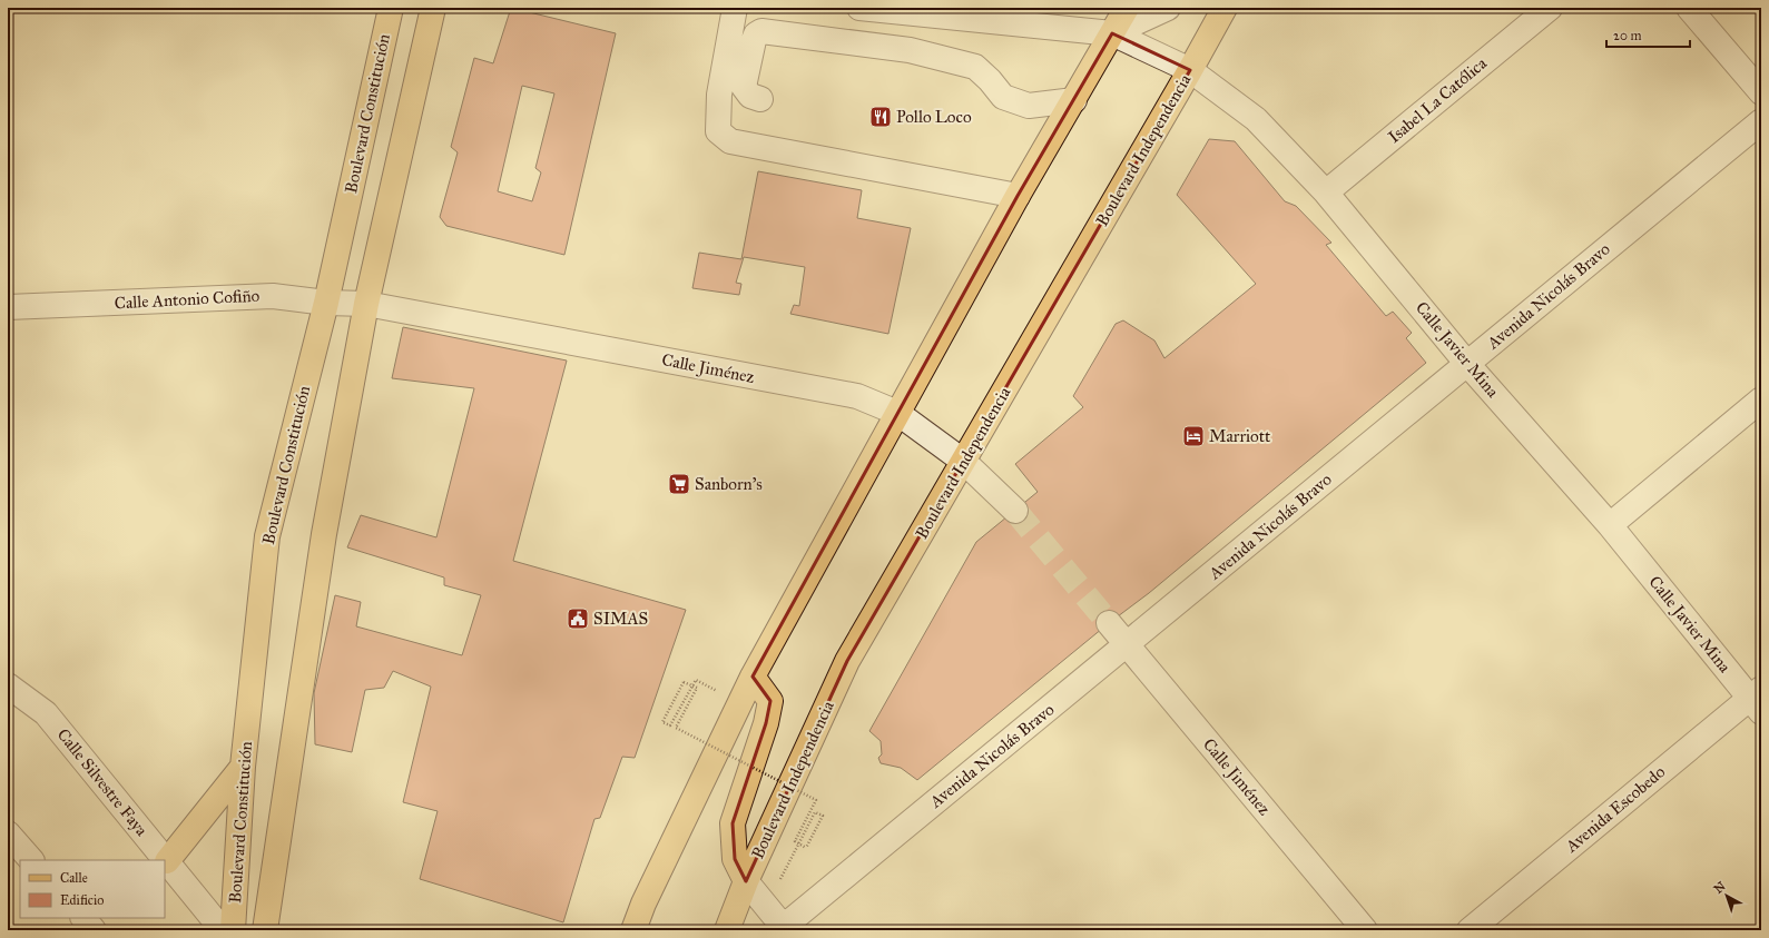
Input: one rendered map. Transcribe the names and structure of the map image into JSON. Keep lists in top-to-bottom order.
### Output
{
  "streets": {
    "main road": ["Boulevard Constitución", "Boulevard Independencia"],
    "street": [
      "Isabel La Católica",
      "Avenida Nicolás Bravo",
      "Calle Antonio Cofiño",
      "Calle Javier Mina",
      "Calle Jiménez",
      "Calle Silvestre Faya",
      "Avenida Escobedo"
    ]
  },
  "crossings": [
    ["Isabel La Católica", "Calle Javier Mina"],
    ["Boulevard Constitución", "Calle Antonio Cofiño"],
    ["Boulevard Constitución", "Calle Jiménez"],
    ["Boulevard Independencia", "Calle Javier Mina"],
    ["Boulevard Independencia", "Calle Jiménez"],
    ["Avenida Nicolás Bravo", "Calle Javier Mina"],
    ["Avenida Nicolás Bravo", "Calle Jiménez"],
    ["Calle Antonio Cofiño", "Calle Jiménez"],
    ["Calle Javier Mina", "Avenida Escobedo"]
  ],
  "places": {
    "restaurant": ["Pollo Loco"],
    "hotel": ["Marriott"],
    "supermarket": ["Sanborn's"],
    "public building": ["SIMAS"]
  },
  "legend": ["Calle", "Edificio"],
  "scale_bar": "20 m",
  "north": "top left"
}
